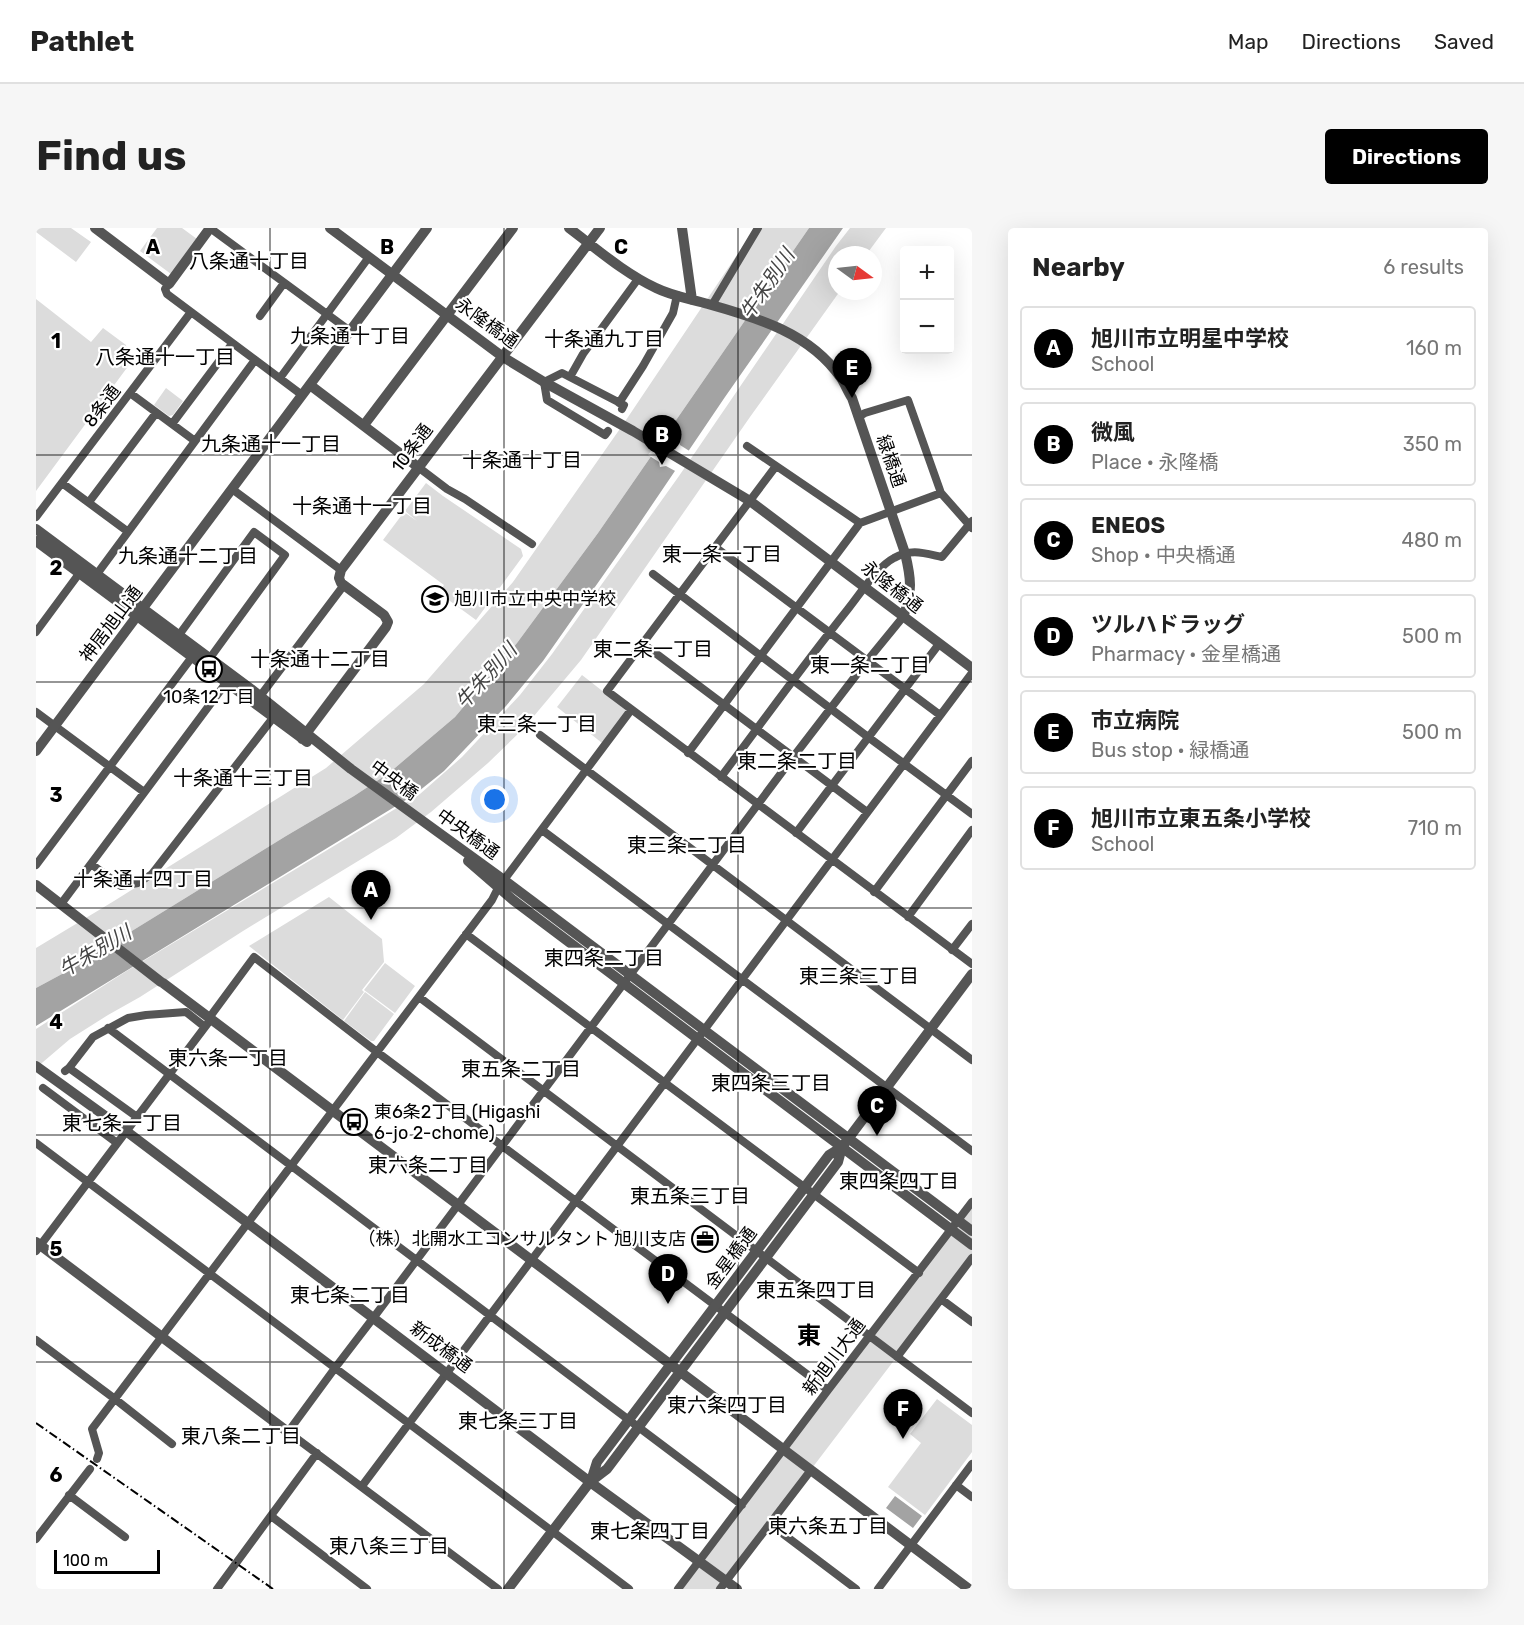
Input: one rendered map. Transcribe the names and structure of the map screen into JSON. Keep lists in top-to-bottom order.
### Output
{
  "streets": {
    "street": [
      "永隆橋通",
      "8条通",
      "10条通",
      "緑橋通",
      "神居旭山通",
      "中央橋",
      "中央橋通",
      "金星橋通",
      "新成橋通",
      "新旭川大通"
    ]
  },
  "crossings": [
    ["永隆橋通", "10条通"],
    ["永隆橋通", "緑橋通"],
    ["永隆橋通", "神居旭山通"],
    ["中央橋", "中央橋通"],
    ["中央橋通", "金星橋通"],
    ["中央橋通", "新旭川大通"],
    ["金星橋通", "新成橋通"],
    ["新成橋通", "新旭川大通"]
  ],
  "districts": [
    "八条通十丁目",
    "九条通十丁目",
    "十条通九丁目",
    "八条通十一丁目",
    "九条通十一丁目",
    "十条通十丁目",
    "十条通十一丁目",
    "東一条一丁目",
    "九条通十二丁目",
    "東二条一丁目",
    "十条通十二丁目",
    "東一条二丁目",
    "東三条一丁目",
    "東二条二丁目",
    "十条通十三丁目",
    "東三条二丁目",
    "十条通十四丁目",
    "東四条二丁目",
    "東三条三丁目",
    "東六条一丁目",
    "東五条二丁目",
    "東四条三丁目",
    "東七条一丁目",
    "東六条二丁目",
    "東四条四丁目",
    "東五条三丁目",
    "東五条四丁目",
    "東七条二丁目",
    "東",
    "東六条四丁目",
    "東七条三丁目",
    "東八条二丁目",
    "東六条五丁目",
    "東七条四丁目",
    "東八条三丁目"
  ],
  "water": ["牛朱別川"],
  "places": {
    "school or university": ["旭川市立中央中学校"],
    "bus stop": ["10条12丁目", "東6条2丁目 (Higashi 6-jo 2-chome)"],
    "office": ["（株）北開水工コンサルタント 旭川支店"]
  },
  "scale_bar": "100 m",
  "north": "right",
  "page": {
    "header": "Pathlet",
    "nav": ["Map", "Directions", "Saved"],
    "buttons": "Directions",
    "title": "Find us",
    "heading": ["Nearby", "6 results"],
    "map_buttons": ["+", "−"],
    "list": [
      {
        "mark": "A",
        "name": "旭川市立明星中学校",
        "note": "School",
        "value": "160 m"
      },
      {
        "mark": "B",
        "name": "微風",
        "note": "Place · 永隆橋",
        "value": "350 m"
      },
      {
        "mark": "C",
        "name": "ENEOS",
        "note": "Shop · 中央橋通",
        "value": "480 m"
      },
      {
        "mark": "D",
        "name": "ツルハドラッグ",
        "note": "Pharmacy · 金星橋通",
        "value": "500 m"
      },
      {
        "mark": "E",
        "name": "市立病院",
        "note": "Bus stop · 緑橋通",
        "value": "500 m"
      },
      {
        "mark": "F",
        "name": "旭川市立東五条小学校",
        "note": "School",
        "value": "710 m"
      }
    ],
    "pins": [
      "E",
      "B",
      "A",
      "C",
      "D",
      "F"
    ],
    "scale": "100 m"
  },
  "grid": {
    "columns": ["A", "B", "C"],
    "rows": [
      "1",
      "2",
      "3",
      "4",
      "5",
      "6"
    ]
  }
}
